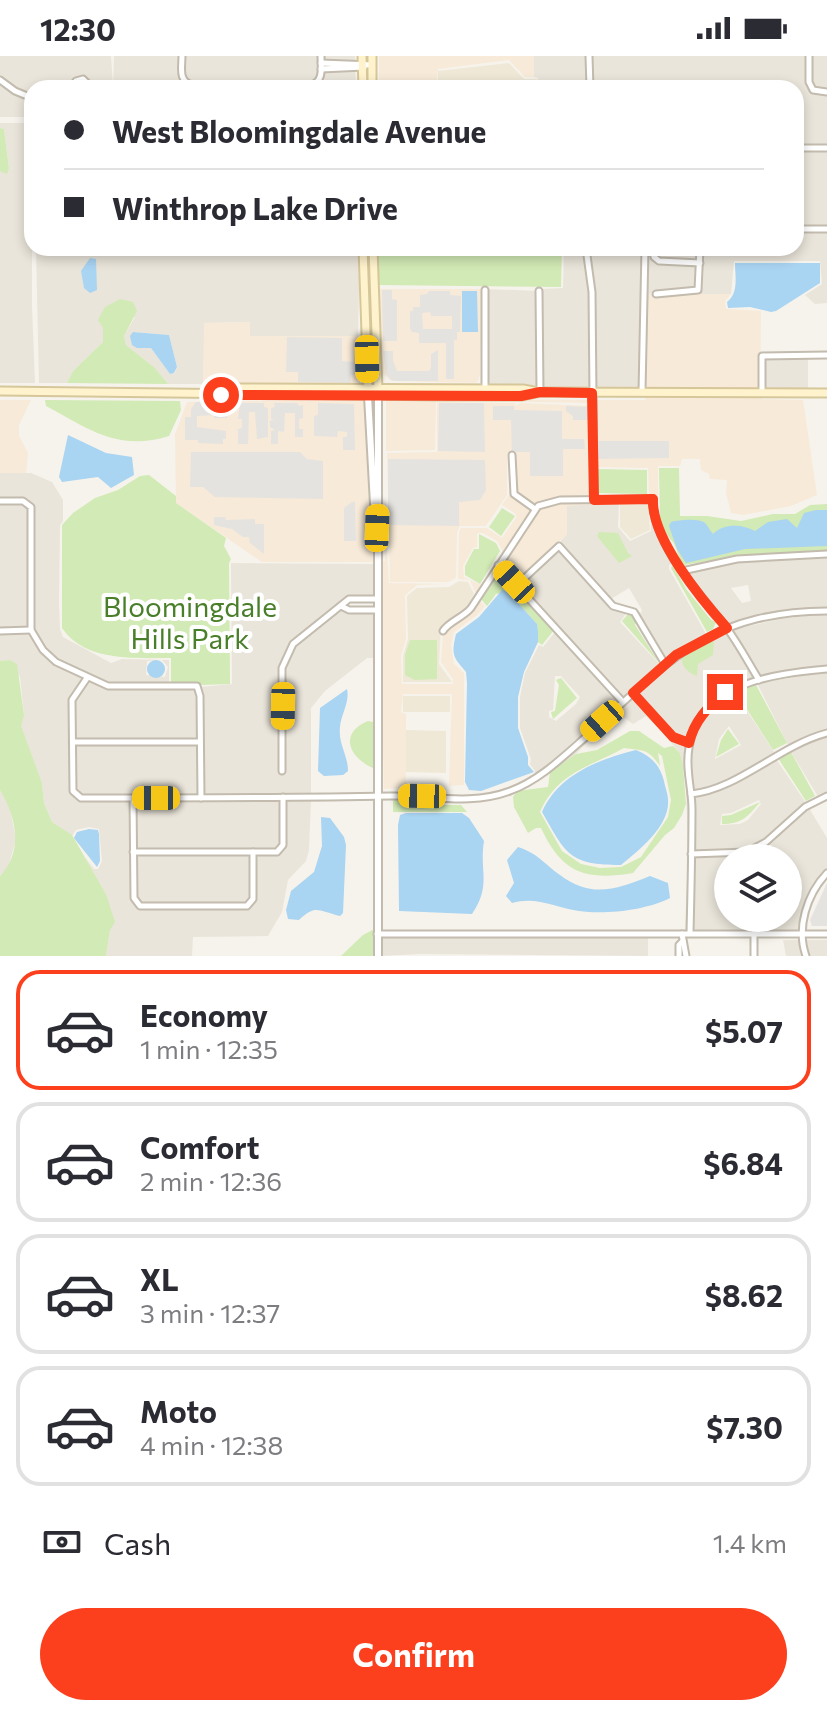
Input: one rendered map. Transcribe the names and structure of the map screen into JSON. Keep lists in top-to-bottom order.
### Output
{
  "parks": ["Bloomingdale Hills Park"],
  "page": {
    "status": "12:30",
    "banner": ["West Bloomingdale Avenue", "Winthrop Lake Drive"],
    "list": [
      {
        "name": "Economy",
        "note": "1 min · 12:35",
        "value": "$5.07"
      },
      {
        "name": "Comfort",
        "note": "2 min · 12:36",
        "value": "$6.84"
      },
      {
        "name": "XL",
        "note": "3 min · 12:37",
        "value": "$8.62"
      },
      {
        "name": "Moto",
        "note": "4 min · 12:38",
        "value": "$7.30"
      }
    ],
    "pay": ["Cash", "1.4 km"],
    "buttons": "Confirm"
  }
}
